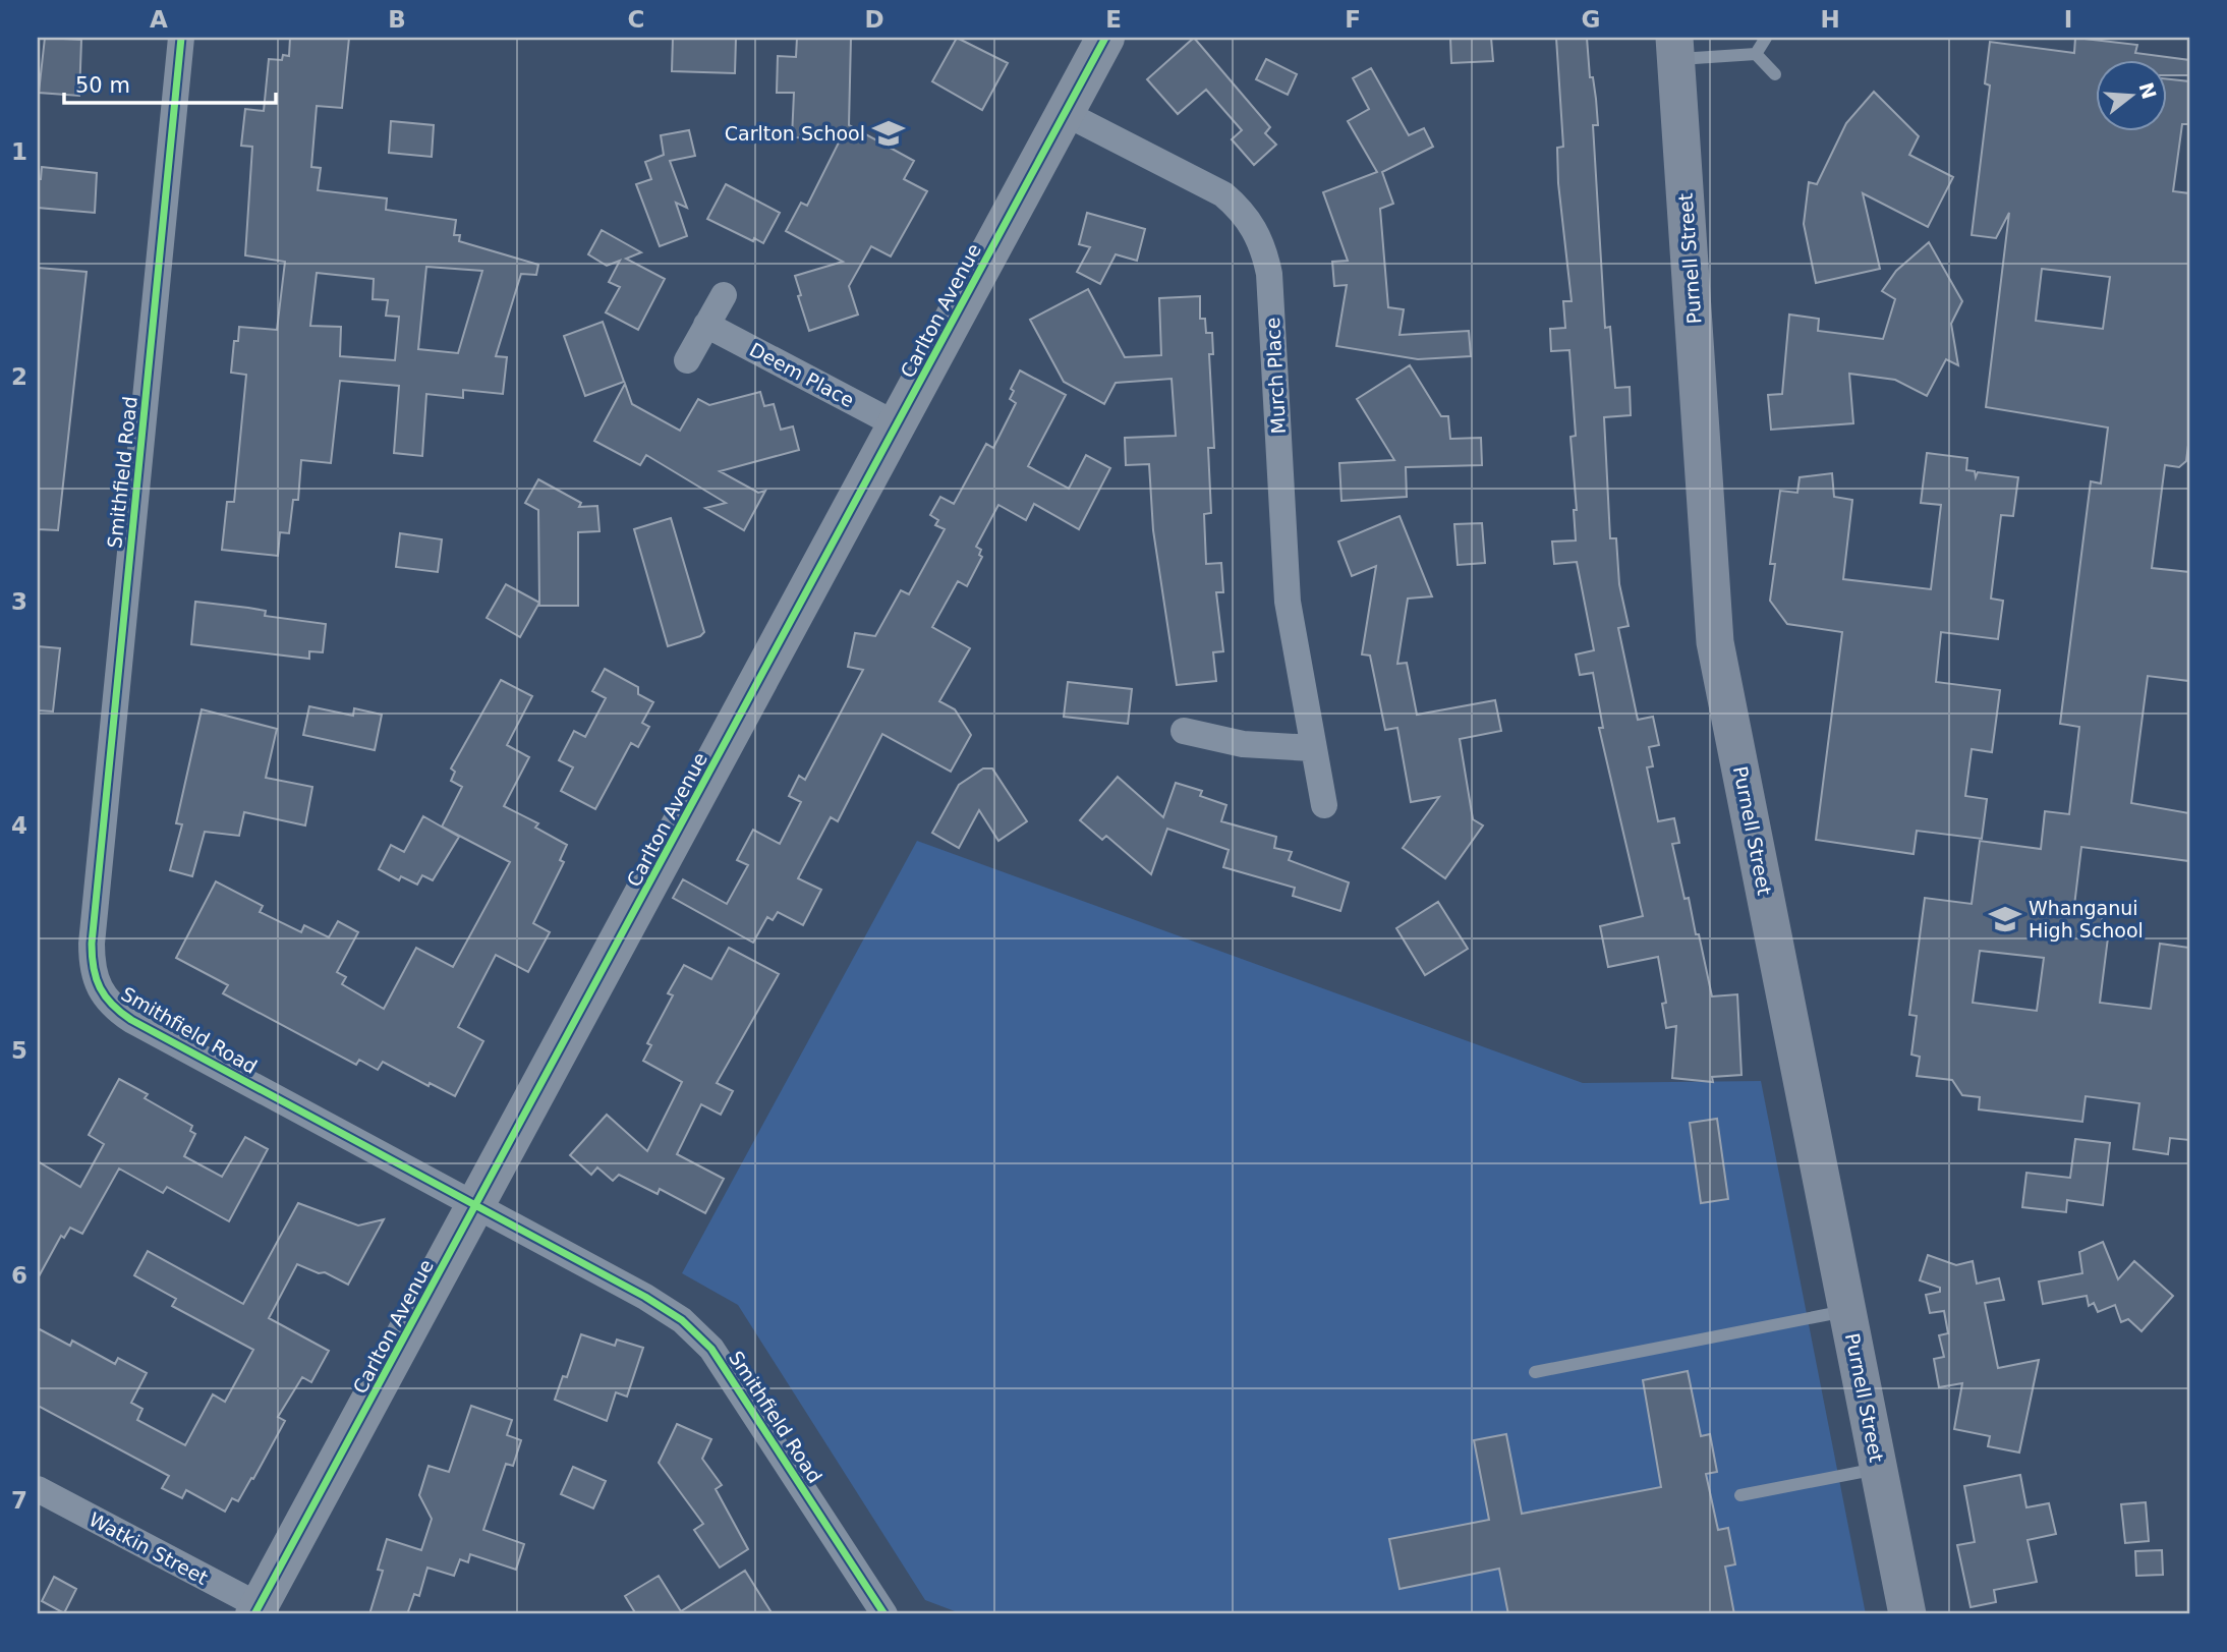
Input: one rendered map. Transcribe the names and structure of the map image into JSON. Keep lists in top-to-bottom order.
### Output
{
  "streets": {
    "highway": ["Carlton Avenue"],
    "main road": ["Purnell Street"],
    "street": [
      "Deem Place",
      "Murch Place",
      "Smithfield Road",
      "Watkin Street"
    ]
  },
  "crossings": [
    ["Carlton Avenue", "Deem Place"],
    ["Carlton Avenue", "Murch Place"],
    ["Carlton Avenue", "Smithfield Road"],
    ["Carlton Avenue", "Watkin Street"]
  ],
  "places": {
    "school or university": ["Carlton School", "Whanganui High School"]
  },
  "scale_bar": "50 m",
  "north": "right",
  "grid": {
    "columns": [
      "A",
      "B",
      "C",
      "D",
      "E",
      "F",
      "G",
      "H",
      "I"
    ],
    "rows": [
      "1",
      "2",
      "3",
      "4",
      "5",
      "6",
      "7"
    ]
  }
}
